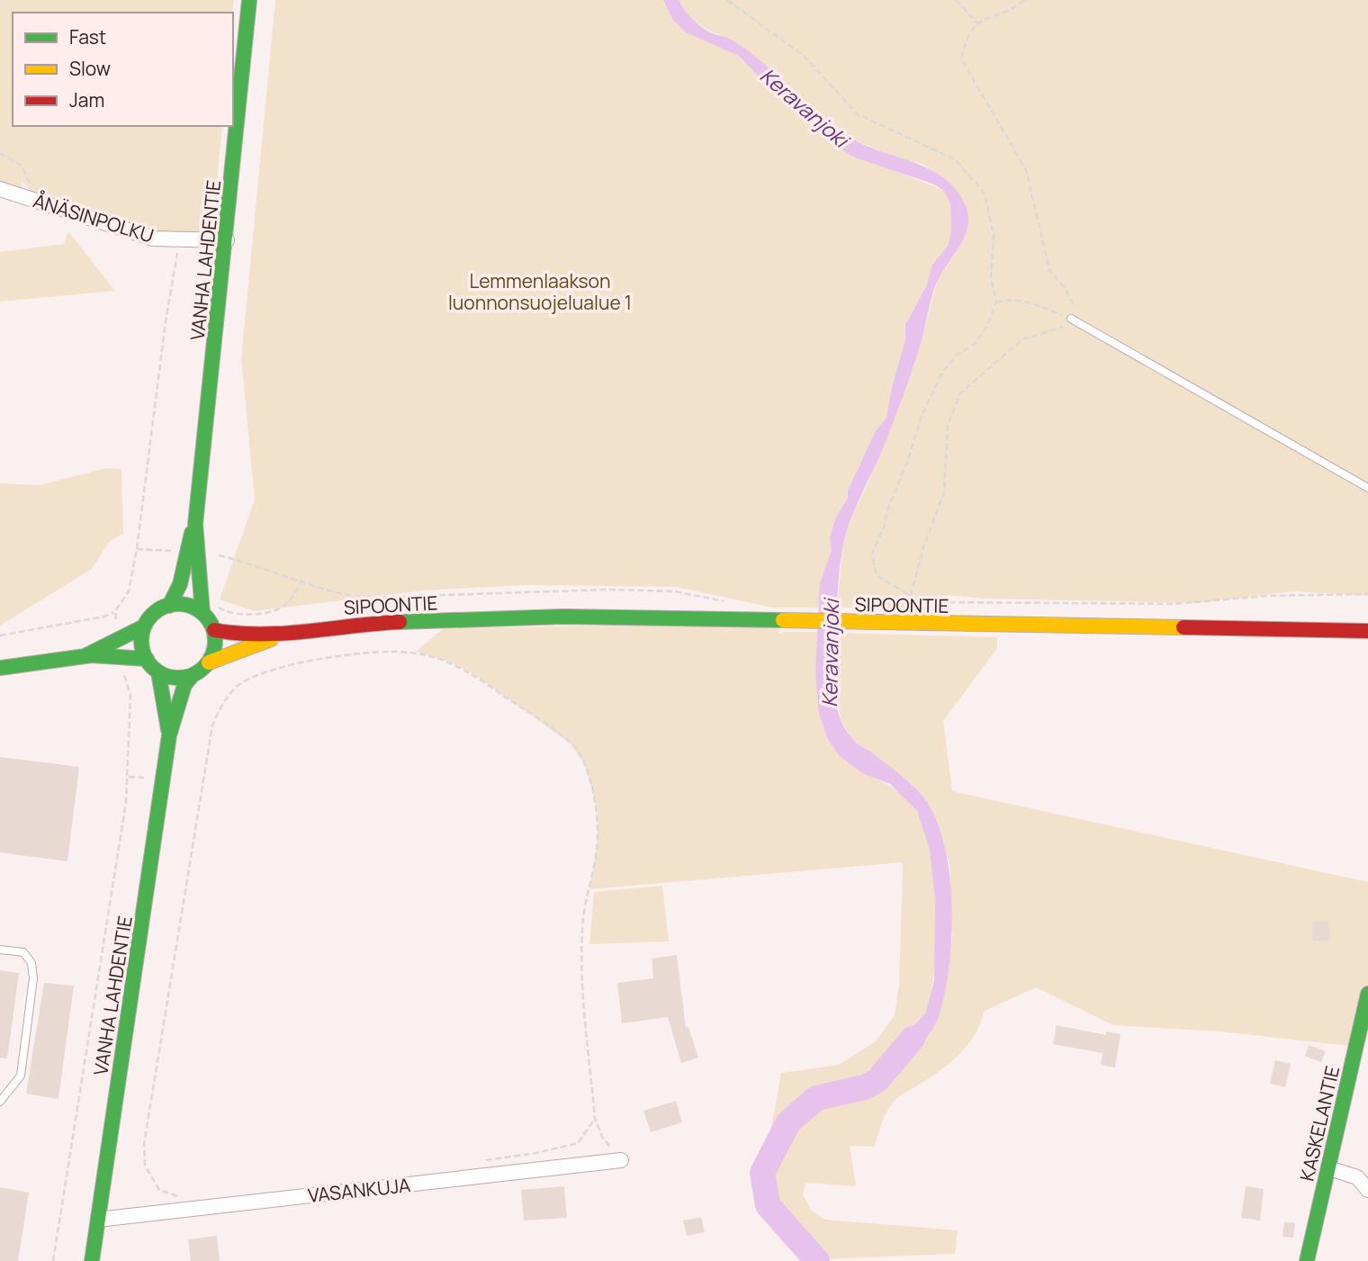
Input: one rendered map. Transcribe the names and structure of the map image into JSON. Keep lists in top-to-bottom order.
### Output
{
  "streets": {
    "main road": ["VANHA LAHDENTIE", "SIPOONTIE", "KASKELANTIE"],
    "street": ["ÅNÄSINPOLKU", "VASANKUJA"]
  },
  "crossings": [
    ["ÅNÄSINPOLKU", "VANHA LAHDENTIE"],
    ["VANHA LAHDENTIE", "SIPOONTIE"],
    ["VANHA LAHDENTIE", "VASANKUJA"]
  ],
  "water": ["Keravanjoki"],
  "parks": ["Lemmenlaakson luonnonsuojelualue 1"],
  "legend": ["Fast", "Slow", "Jam"]
}
